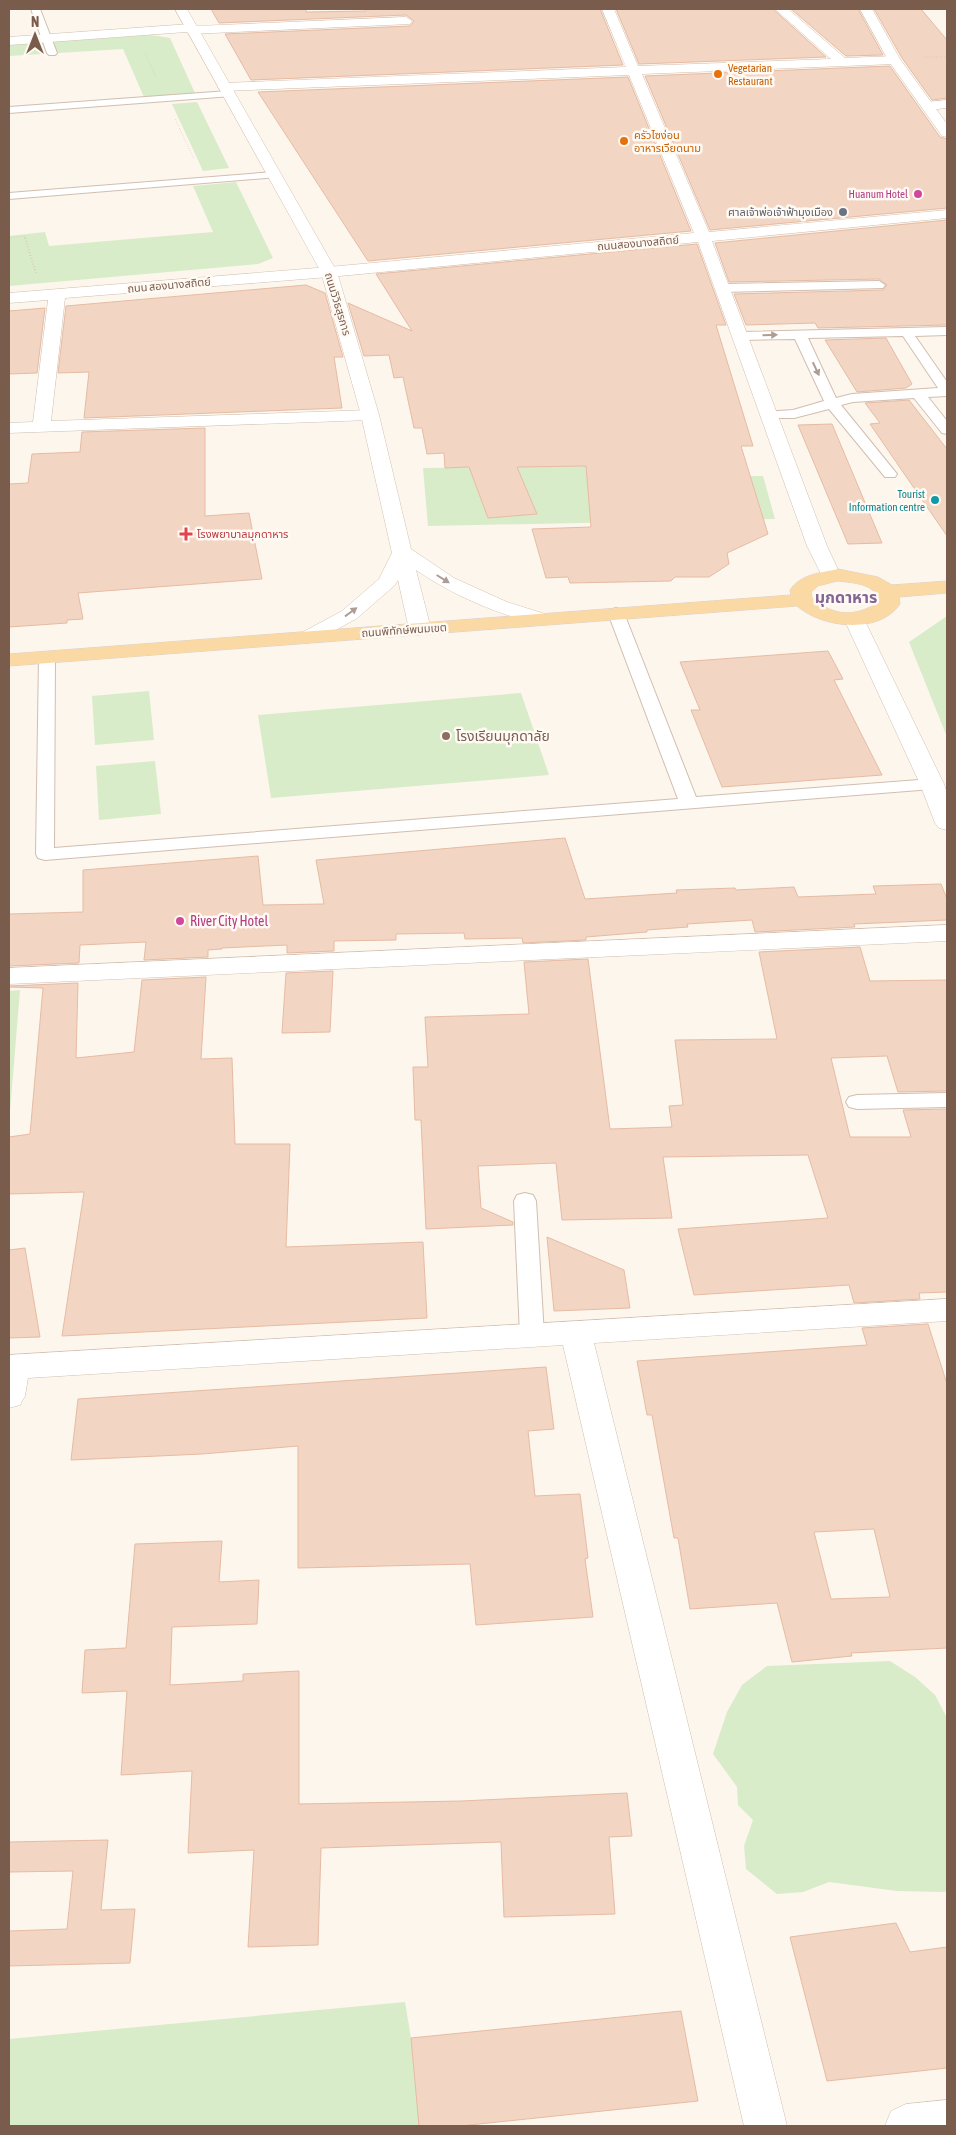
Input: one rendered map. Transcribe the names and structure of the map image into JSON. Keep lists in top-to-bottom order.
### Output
{
  "streets": {
    "main road": ["ถนนพิทักษ์พนมเขต"],
    "street": ["ถนนสองนางสถิตย์", "ถนน สองนางสถิตย์", "ถนนวิวิธสุรการ"]
  },
  "crossings": [
    ["ถนนสองนางสถิตย์", "ถนน สองนางสถิตย์"],
    ["ถนนสองนางสถิตย์", "ถนนวิวิธสุรการ"],
    ["ถนน สองนางสถิตย์", "ถนนวิวิธสุรการ"],
    ["ถนนวิวิธสุรการ", "ถนนพิทักษ์พนมเขต"]
  ],
  "districts": ["มุกดาหาร"],
  "places": {
    "other": [
      "Vegetarian Restaurant",
      "ครัวไซง่อน อาหารเวียดนาม",
      "Huanum Hotel",
      "ศาลเจ้าพ่อเจ้าฟ้ามุงเมือง",
      "Tourist Information centre",
      "โรงเรียนมุกดาลัย",
      "River City Hotel"
    ],
    "health": ["โรงพยาบาลมุกดาหาร"]
  },
  "north": "top"
}
